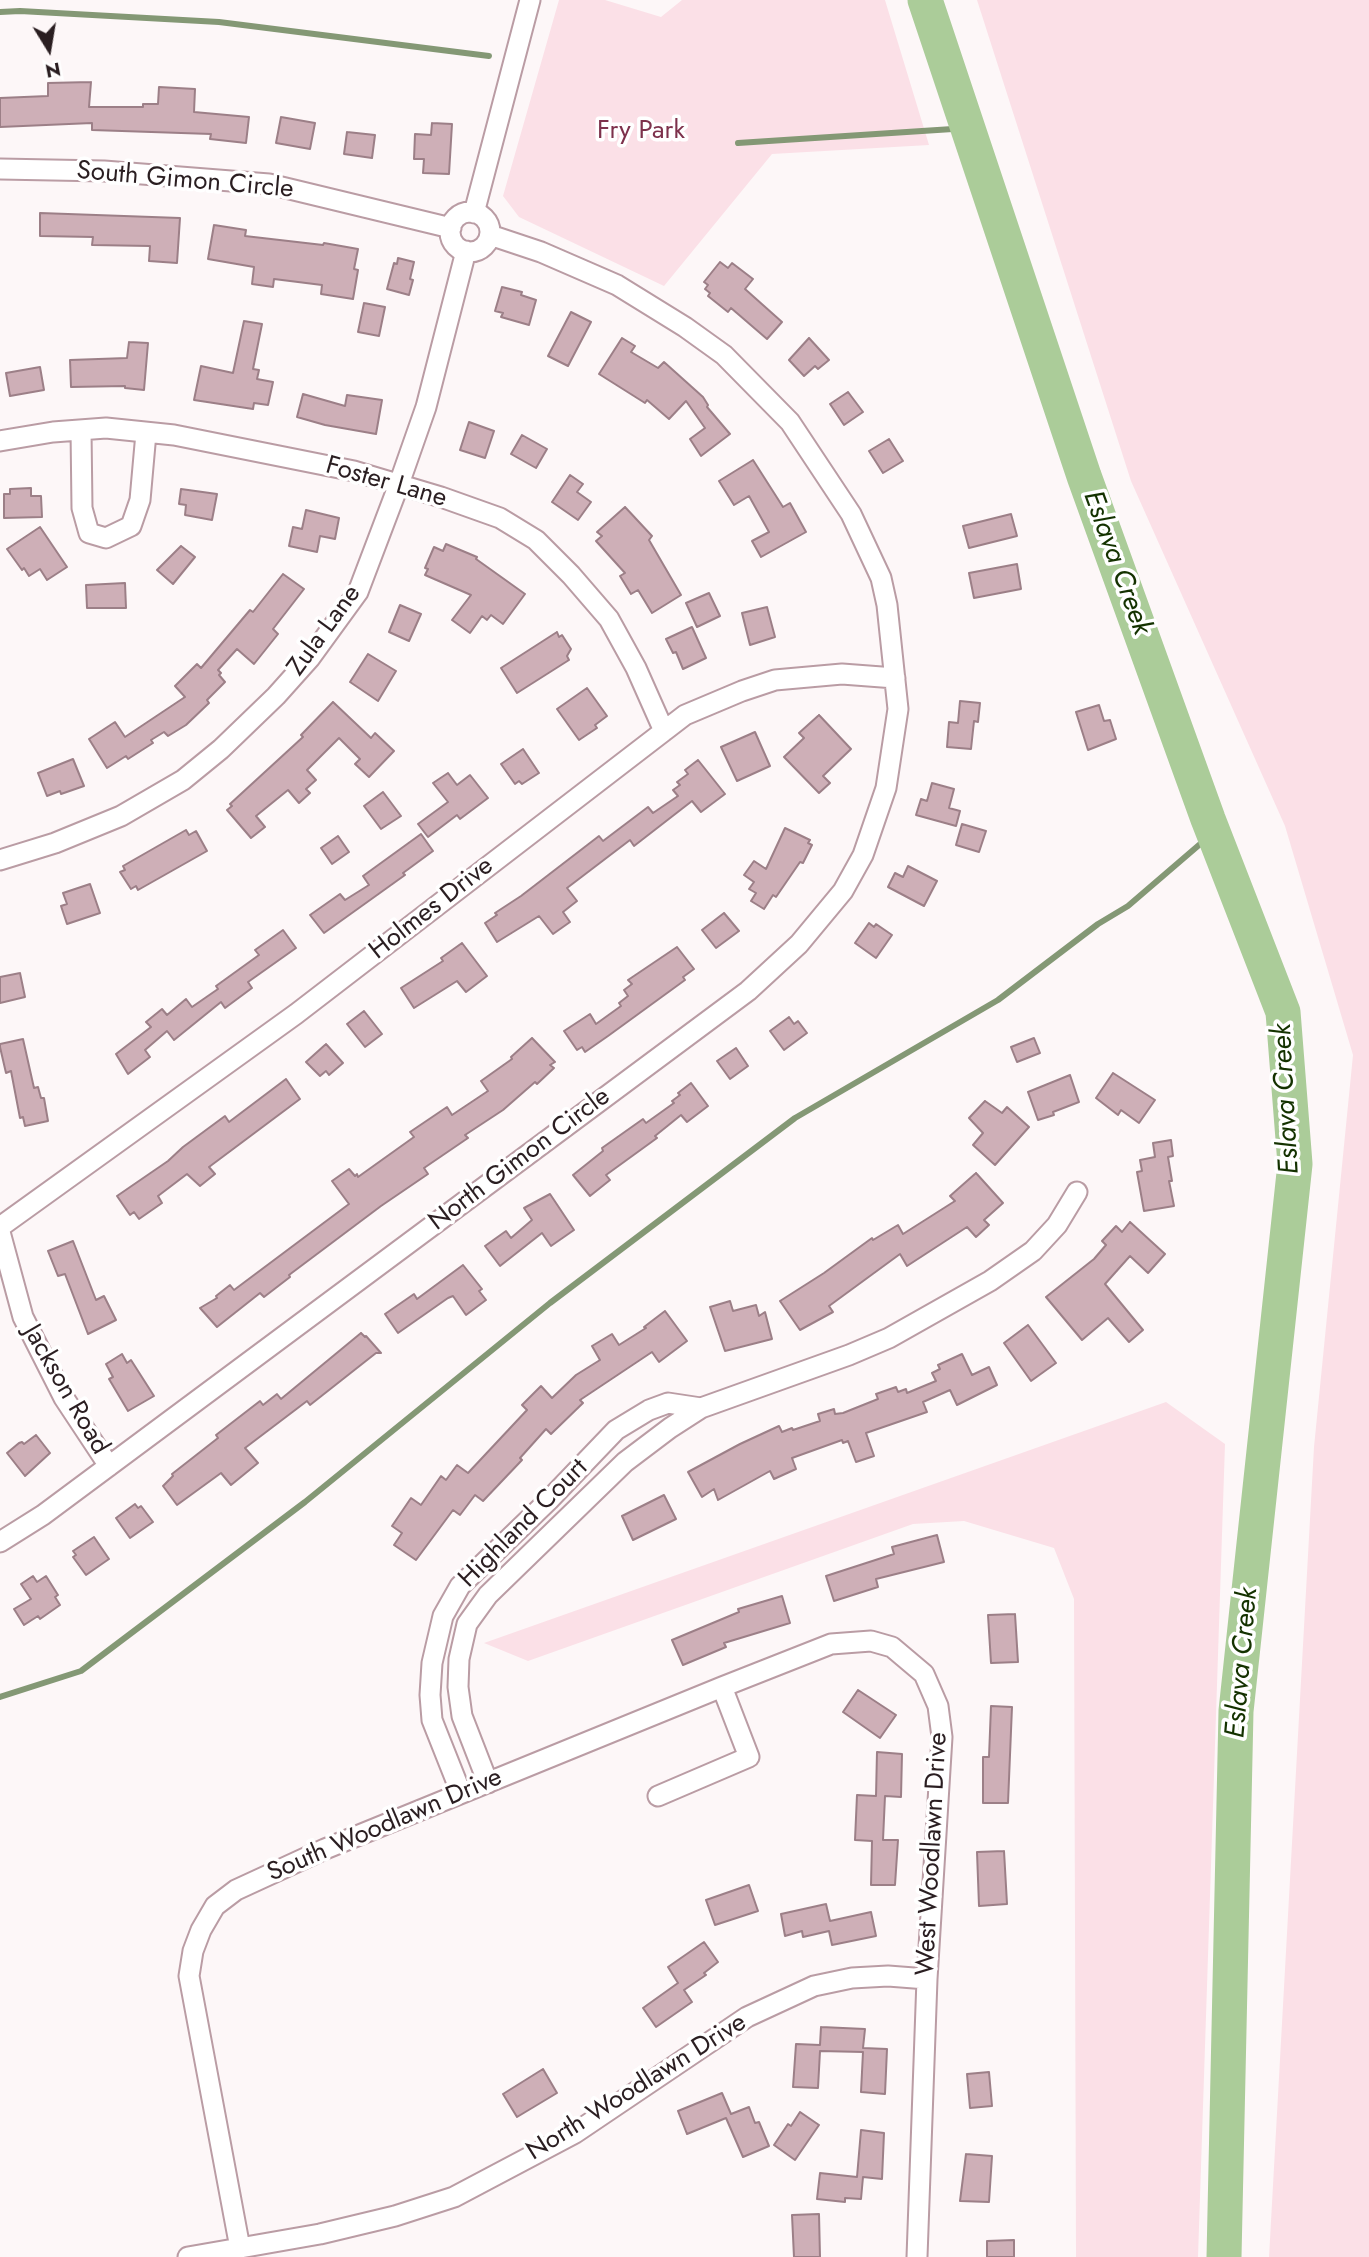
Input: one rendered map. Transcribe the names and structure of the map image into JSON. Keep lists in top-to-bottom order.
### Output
{
  "streets": {
    "street": [
      "South Gimon Circle",
      "Foster Lane",
      "Zula Lane",
      "Holmes Drive",
      "North Gimon Circle",
      "Jackson Road",
      "Highland Court",
      "South Woodlawn Drive",
      "West Woodlawn Drive",
      "North Woodlawn Drive"
    ]
  },
  "crossings": [
    ["South Gimon Circle", "Zula Lane"],
    ["South Gimon Circle", "North Gimon Circle"],
    ["Foster Lane", "Zula Lane"],
    ["Foster Lane", "Holmes Drive"],
    ["Zula Lane", "North Gimon Circle"],
    ["Holmes Drive", "North Gimon Circle"],
    ["Holmes Drive", "Jackson Road"],
    ["North Gimon Circle", "Jackson Road"],
    ["Highland Court", "South Woodlawn Drive"],
    ["South Woodlawn Drive", "West Woodlawn Drive"],
    ["South Woodlawn Drive", "North Woodlawn Drive"],
    ["West Woodlawn Drive", "North Woodlawn Drive"]
  ],
  "water": ["Eslava Creek"],
  "parks": ["Fry Park"],
  "north": "bottom"
}
